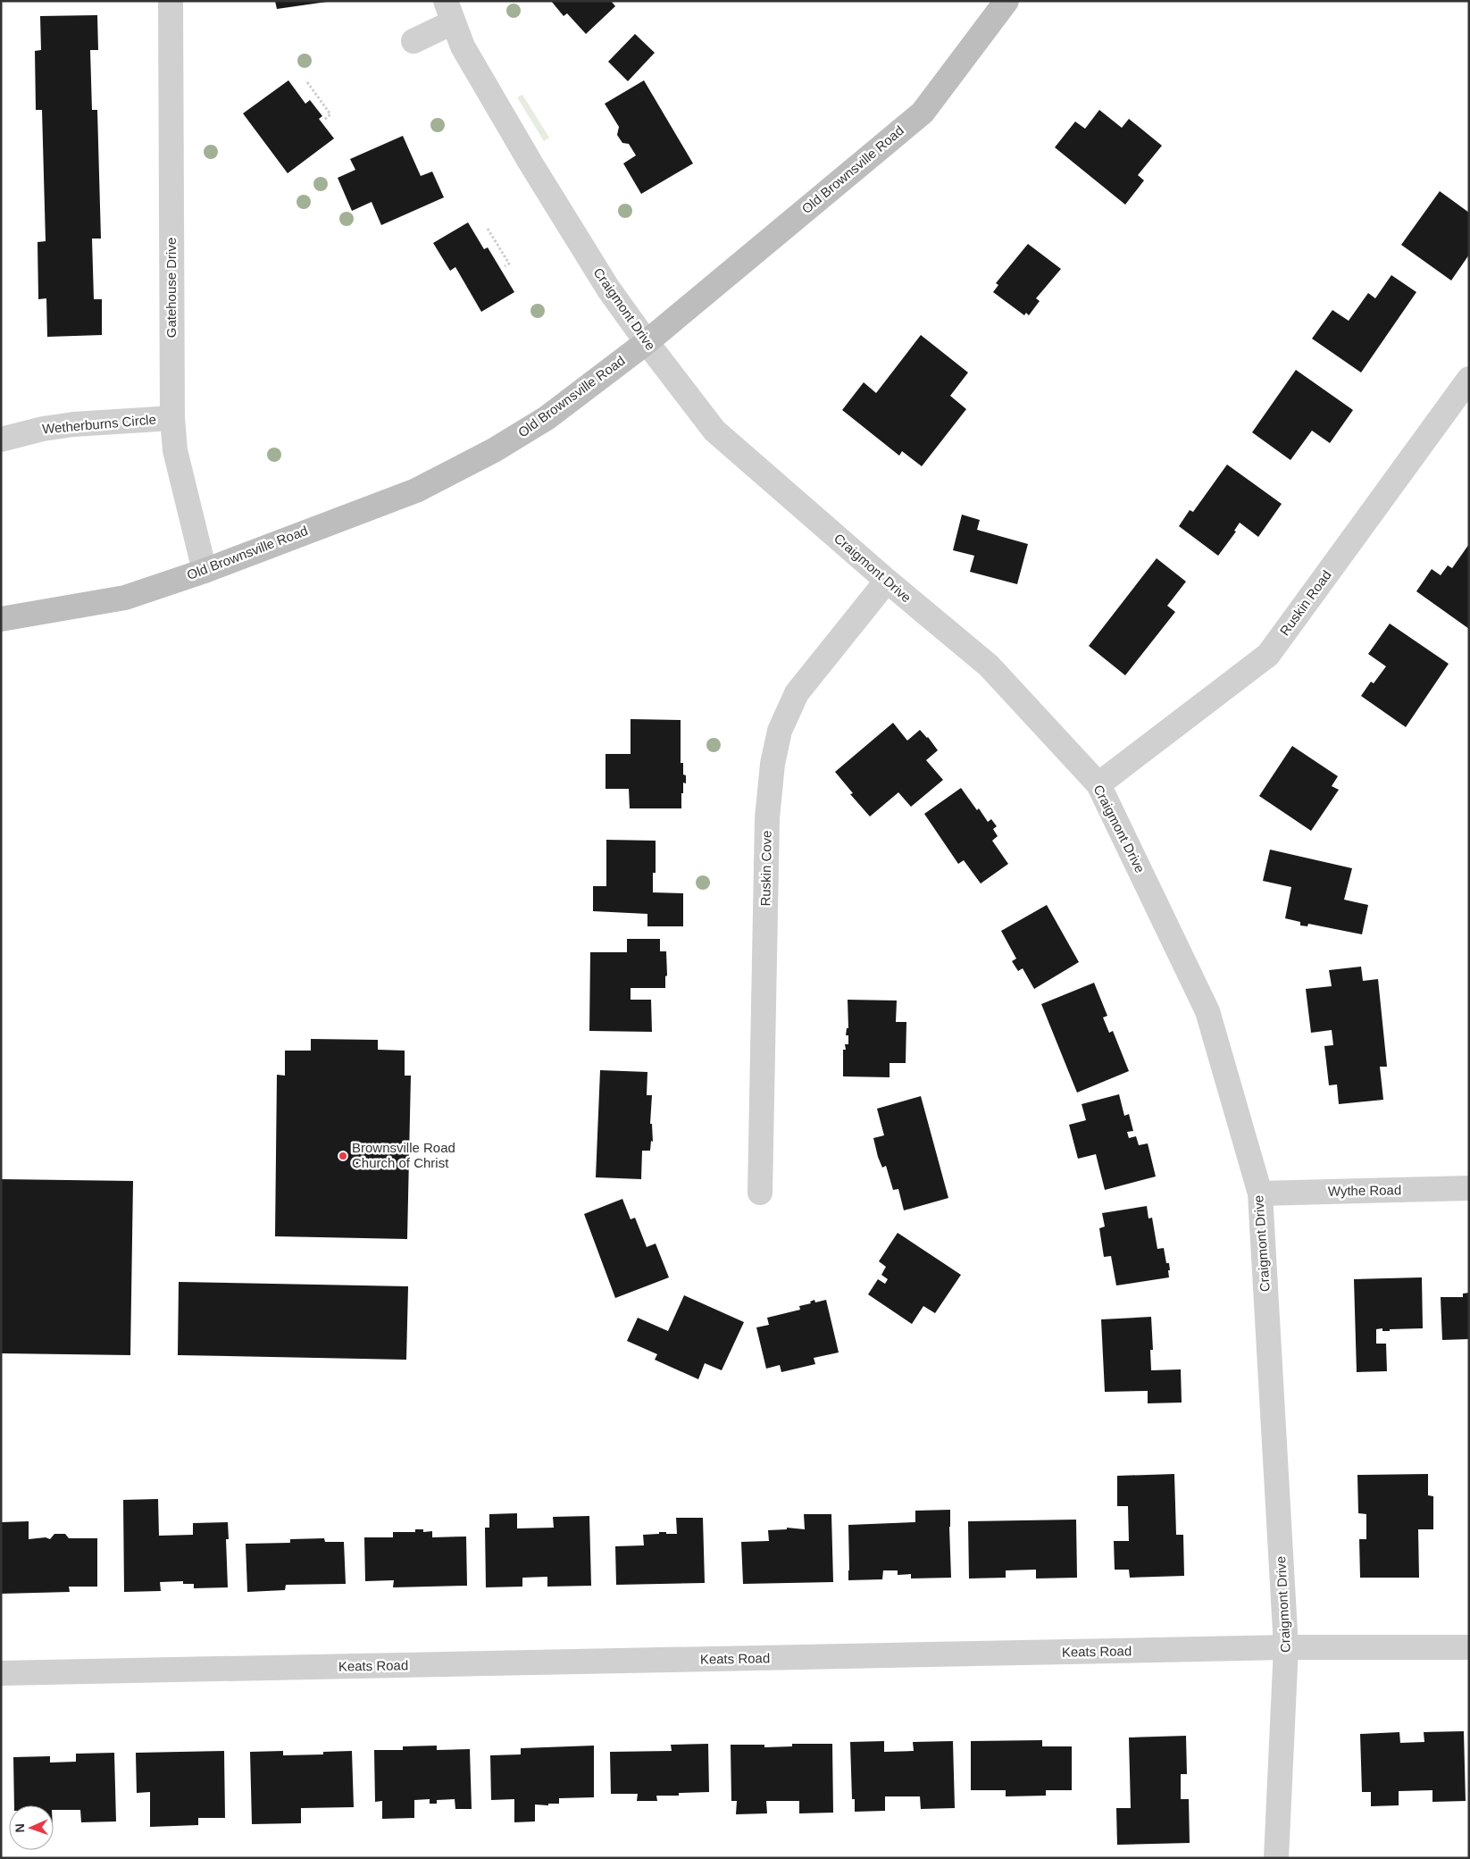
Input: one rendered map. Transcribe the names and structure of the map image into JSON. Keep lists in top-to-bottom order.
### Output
{
  "streets": {
    "main road": ["Old Brownsville Road"],
    "street": [
      "Gatehouse Drive",
      "Craigmont Drive",
      "Wetherburns Circle",
      "Ruskin Road",
      "Ruskin Cove",
      "Wythe Road",
      "Keats Road"
    ]
  },
  "crossings": [
    ["Old Brownsville Road", "Gatehouse Drive"],
    ["Old Brownsville Road", "Craigmont Drive"],
    ["Gatehouse Drive", "Wetherburns Circle"],
    ["Craigmont Drive", "Ruskin Road"],
    ["Craigmont Drive", "Ruskin Cove"],
    ["Craigmont Drive", "Wythe Road"],
    ["Craigmont Drive", "Keats Road"]
  ],
  "places": ["Brownsville Road Church of Christ"],
  "north": "left"
}
